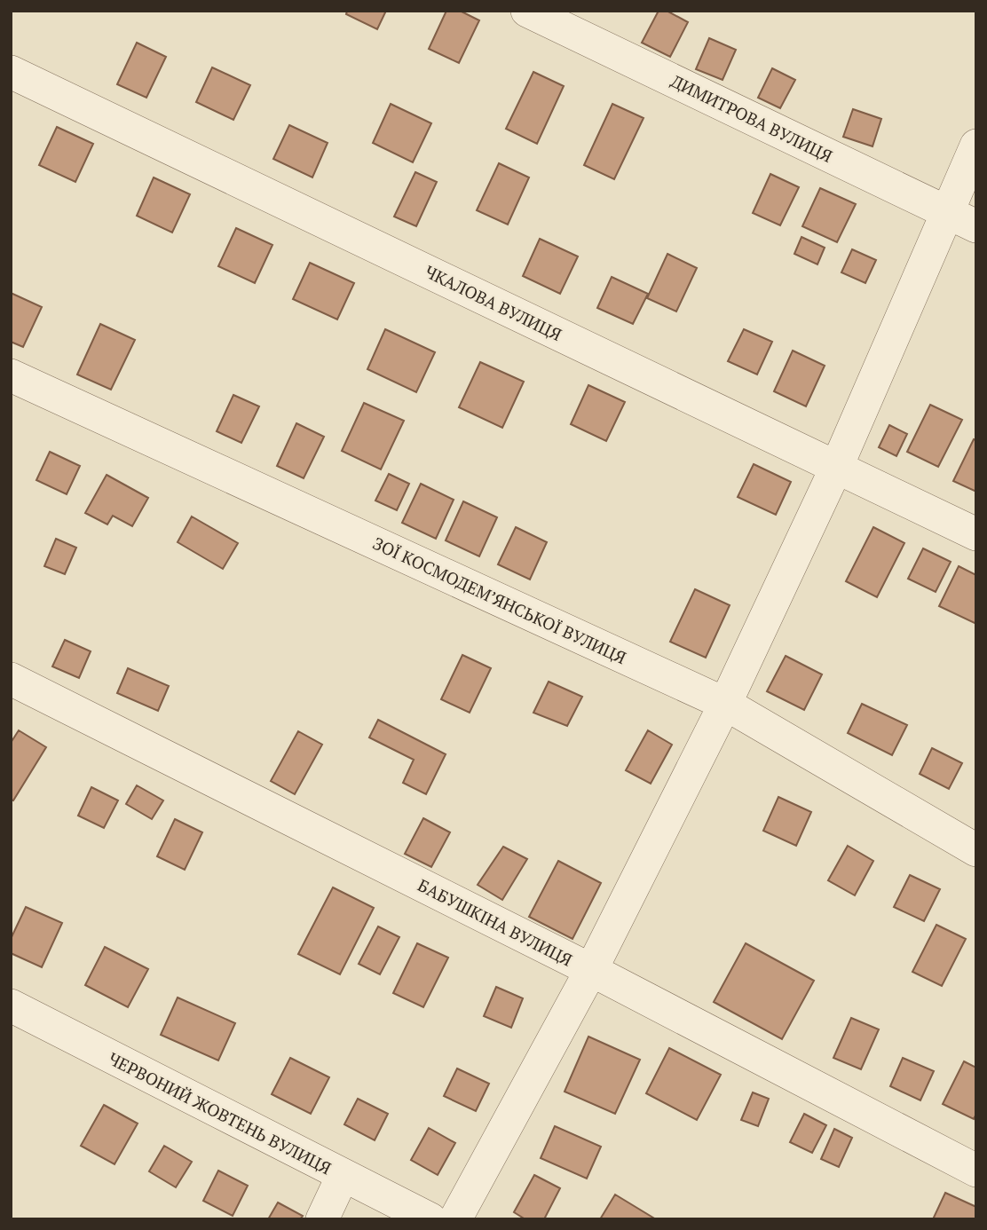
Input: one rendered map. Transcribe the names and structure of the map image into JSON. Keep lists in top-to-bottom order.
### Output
{
  "streets": {
    "street": [
      "ДИМИТРОВА ВУЛИЦЯ",
      "ЧКАЛОВА ВУЛИЦЯ",
      "ЗОЇ КОСМОДЕМ’ЯНСЬКОЇ ВУЛИЦЯ",
      "БАБУШКІНА ВУЛИЦЯ",
      "ЧЕРВОНИЙ ЖОВТЕНЬ ВУЛИЦЯ"
    ]
  }
}
